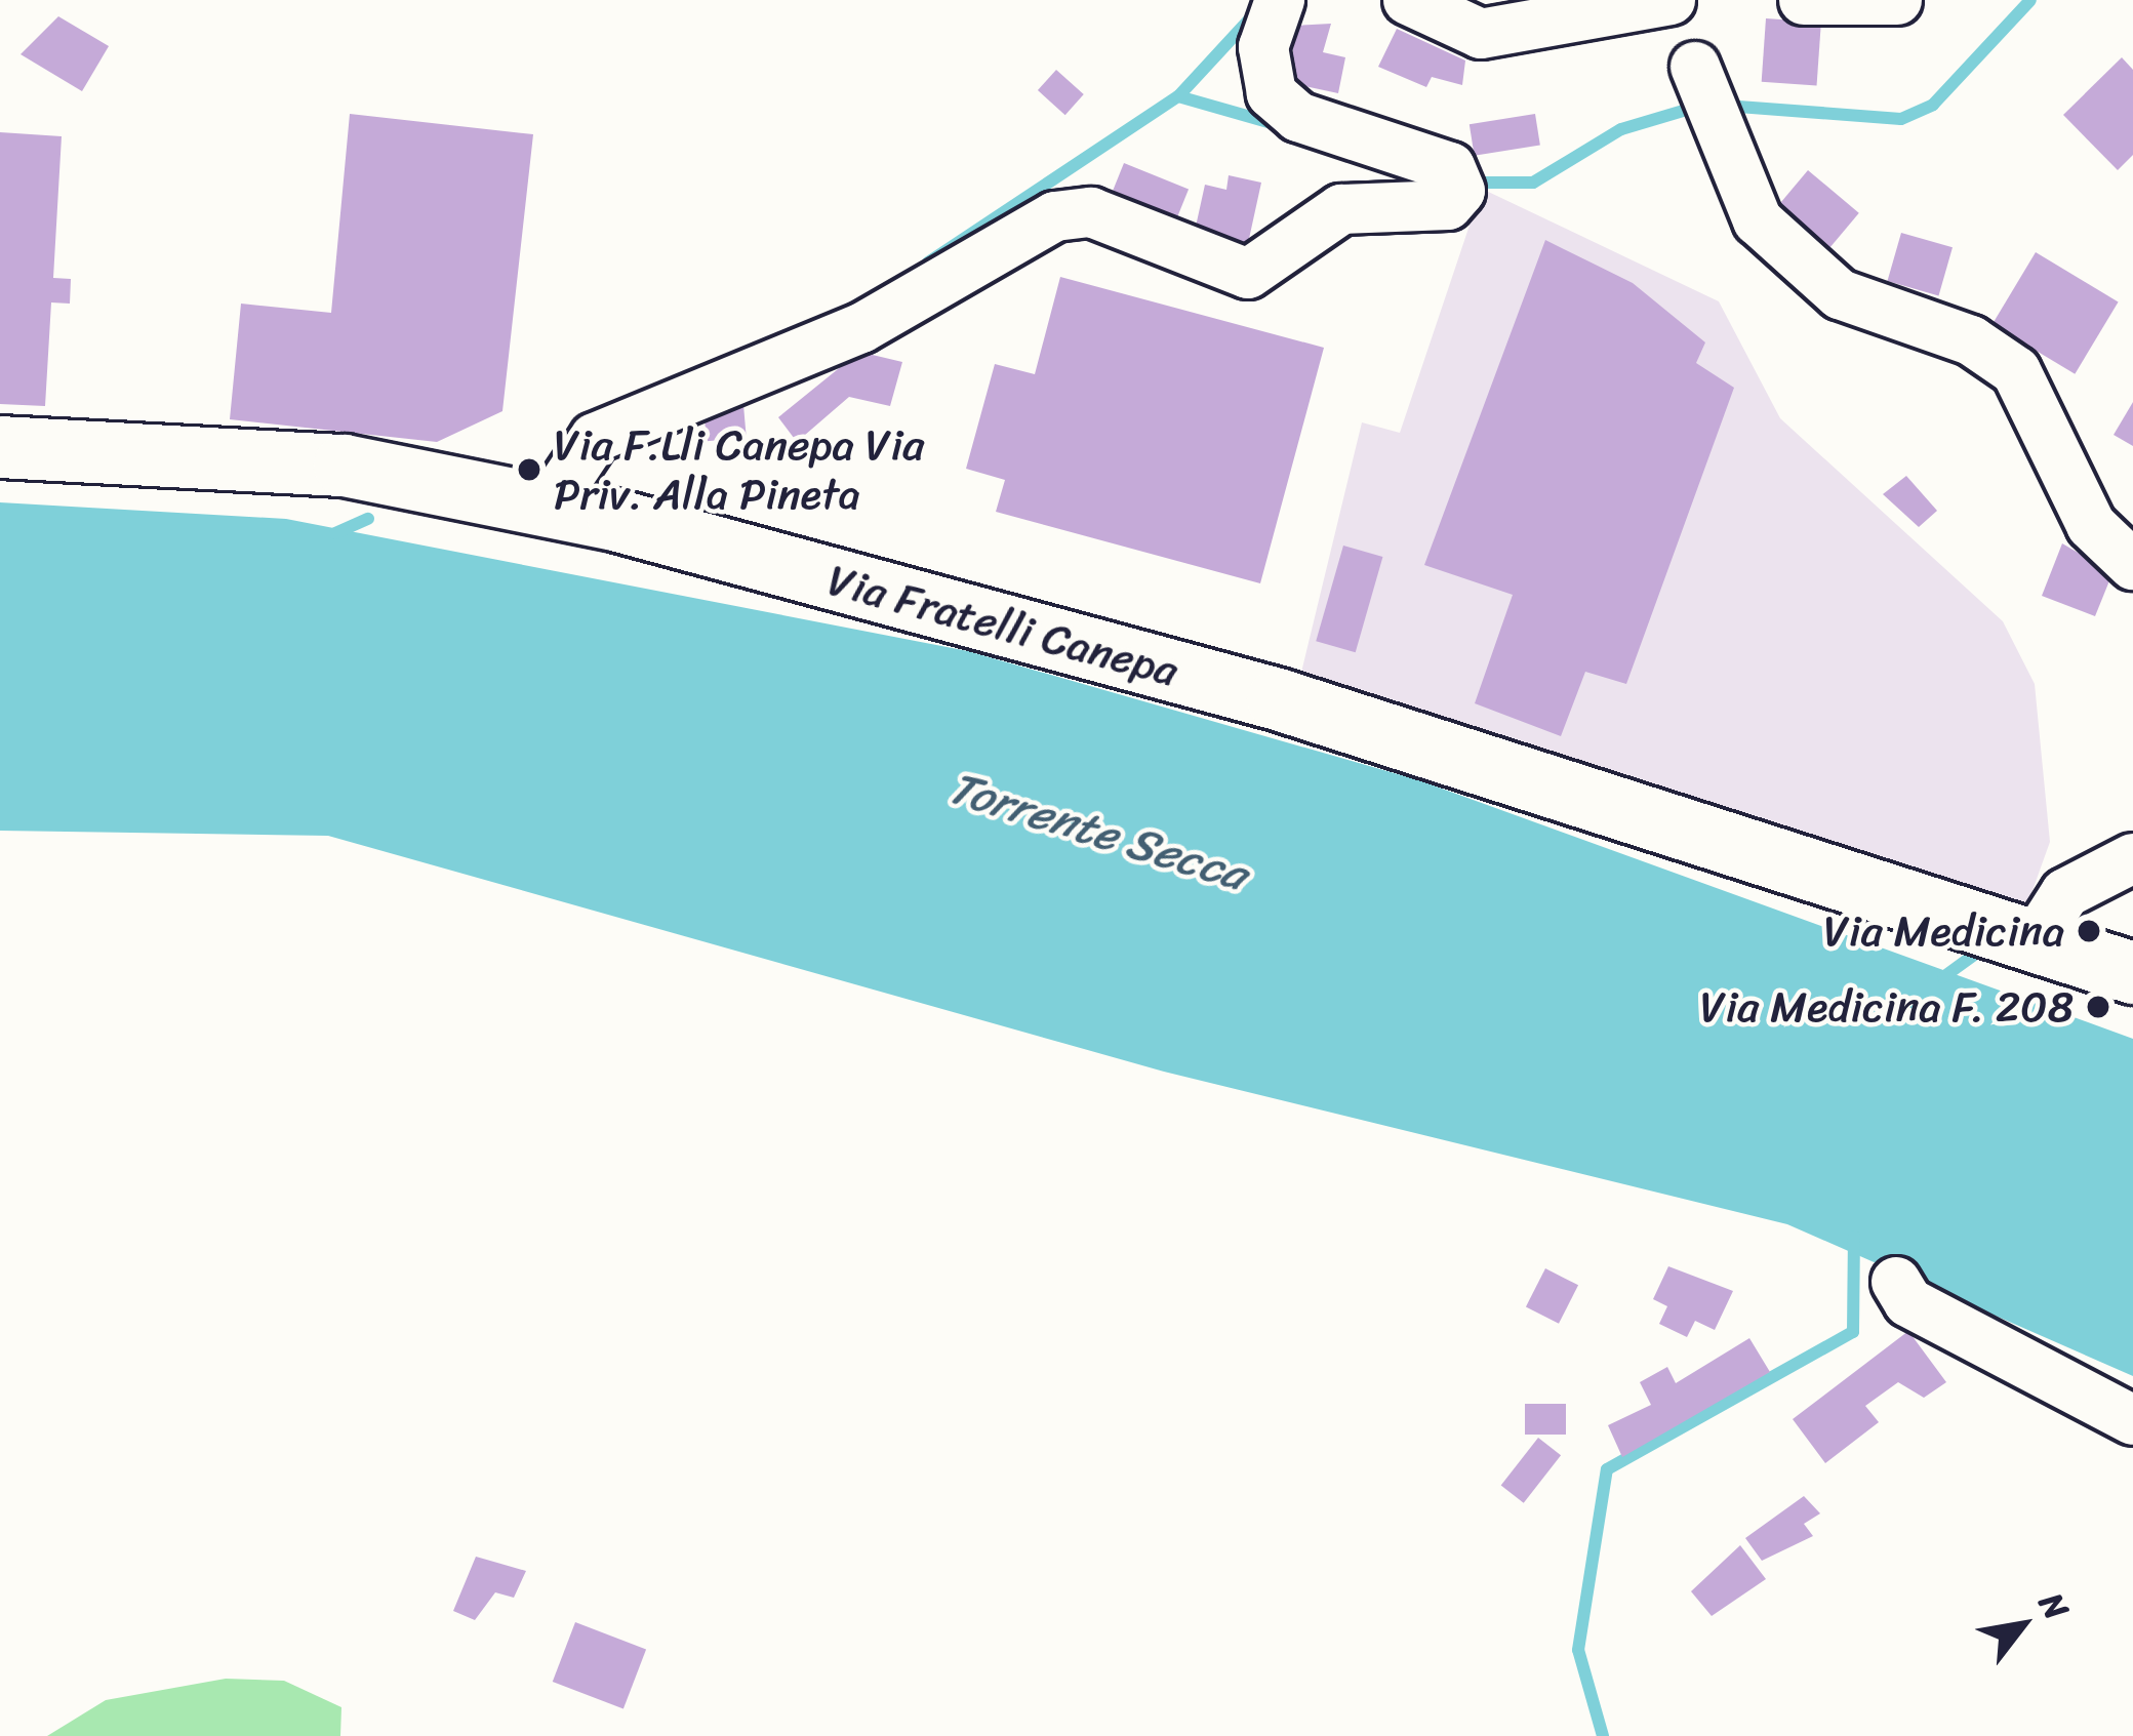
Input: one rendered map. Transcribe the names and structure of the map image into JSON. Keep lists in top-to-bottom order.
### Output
{
  "streets": {
    "main road": ["Via Fratelli Canepa"]
  },
  "water": ["Torrente Secca"],
  "places": ["Via F.Lli Canepa Via Priv. Alla Pineta", "Via Medicina", "Via Medicina F. 208"],
  "north": "top right"
}
